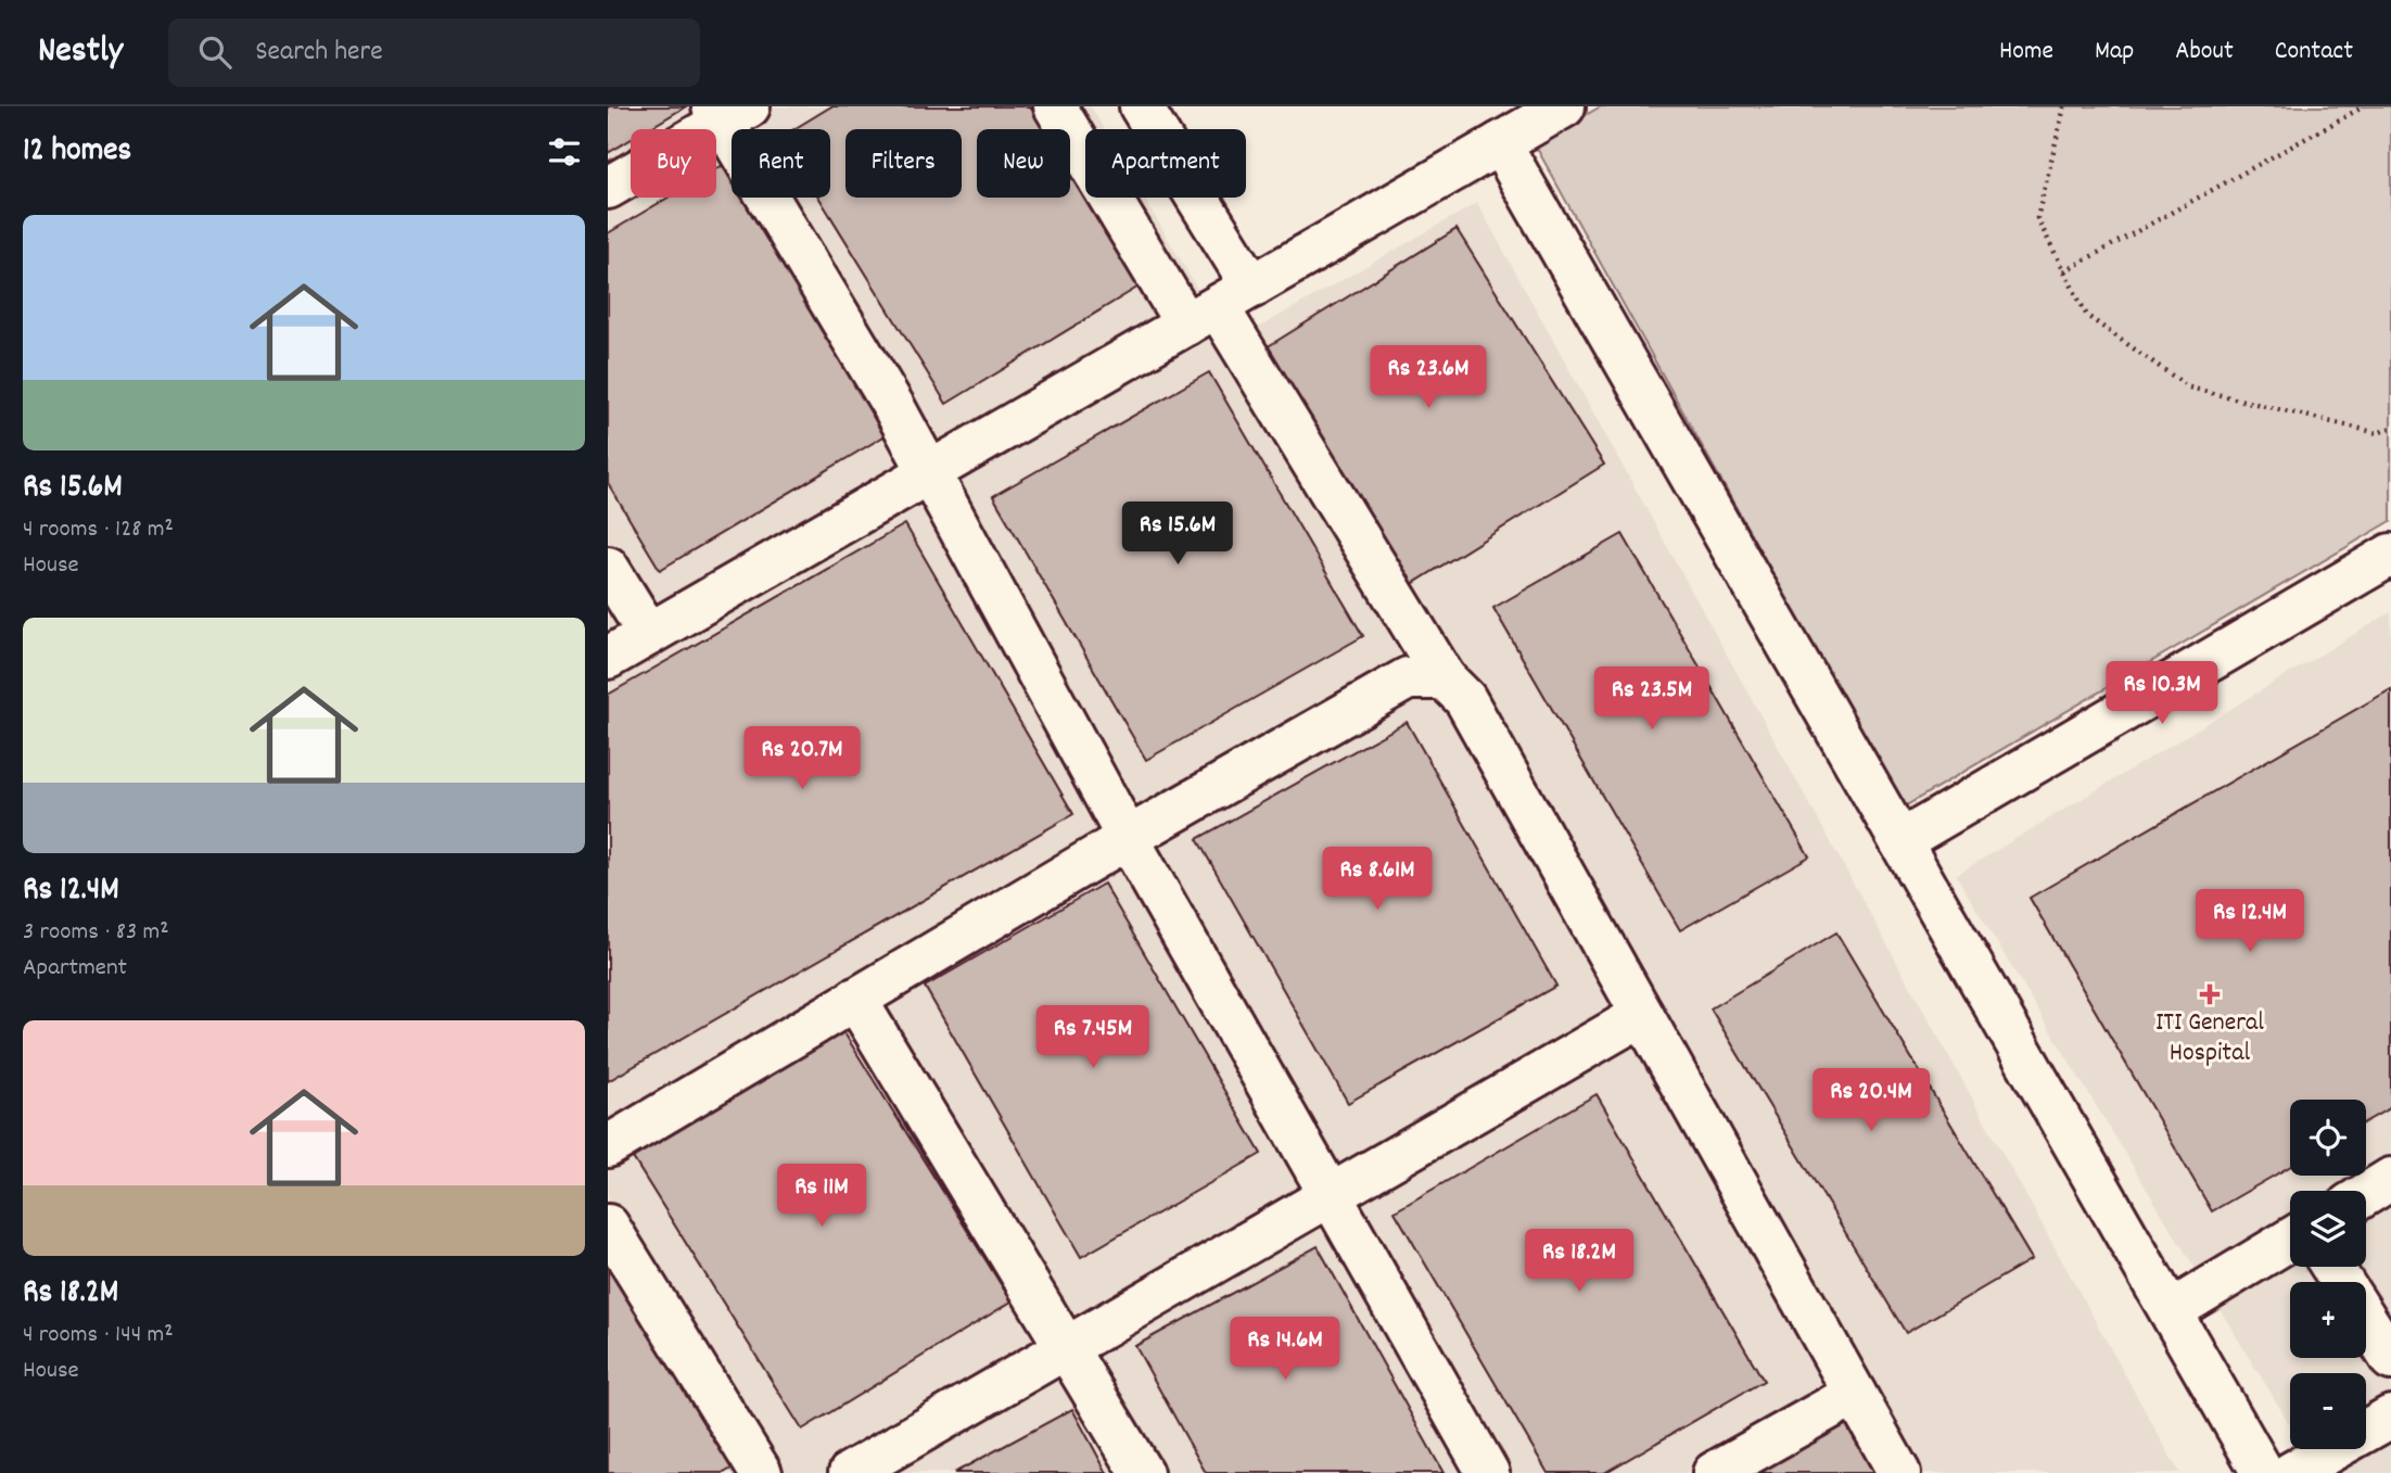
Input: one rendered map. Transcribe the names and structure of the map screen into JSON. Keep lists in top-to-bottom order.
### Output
{
  "places": {
    "health": ["ITI General Hospital"]
  },
  "page": {
    "header": "Nestly",
    "search": "Search here",
    "nav": [
      "Home",
      "Map",
      "About",
      "Contact"
    ],
    "heading": "12 homes",
    "chip": [
      "Buy",
      "Rent",
      "Filters",
      "New",
      "Apartment"
    ],
    "list": [
      {
        "name": "Rs 15.6M",
        "note": "4 rooms · 128 m² · House"
      },
      {
        "name": "Rs 12.4M",
        "note": "3 rooms · 83 m² · Apartment"
      },
      {
        "name": "Rs 18.2M",
        "note": "4 rooms · 144 m² · House"
      }
    ],
    "price": [
      "Rs 23.6M",
      "Rs 15.6M",
      "Rs 10.3M",
      "Rs 23.5M",
      "Rs 20.7M",
      "Rs 8.61M",
      "Rs 12.4M",
      "Rs 7.45M",
      "Rs 20.4M",
      "Rs 11M",
      "Rs 18.2M",
      "Rs 14.6M"
    ],
    "map_buttons": ["+", "−"]
  }
}
